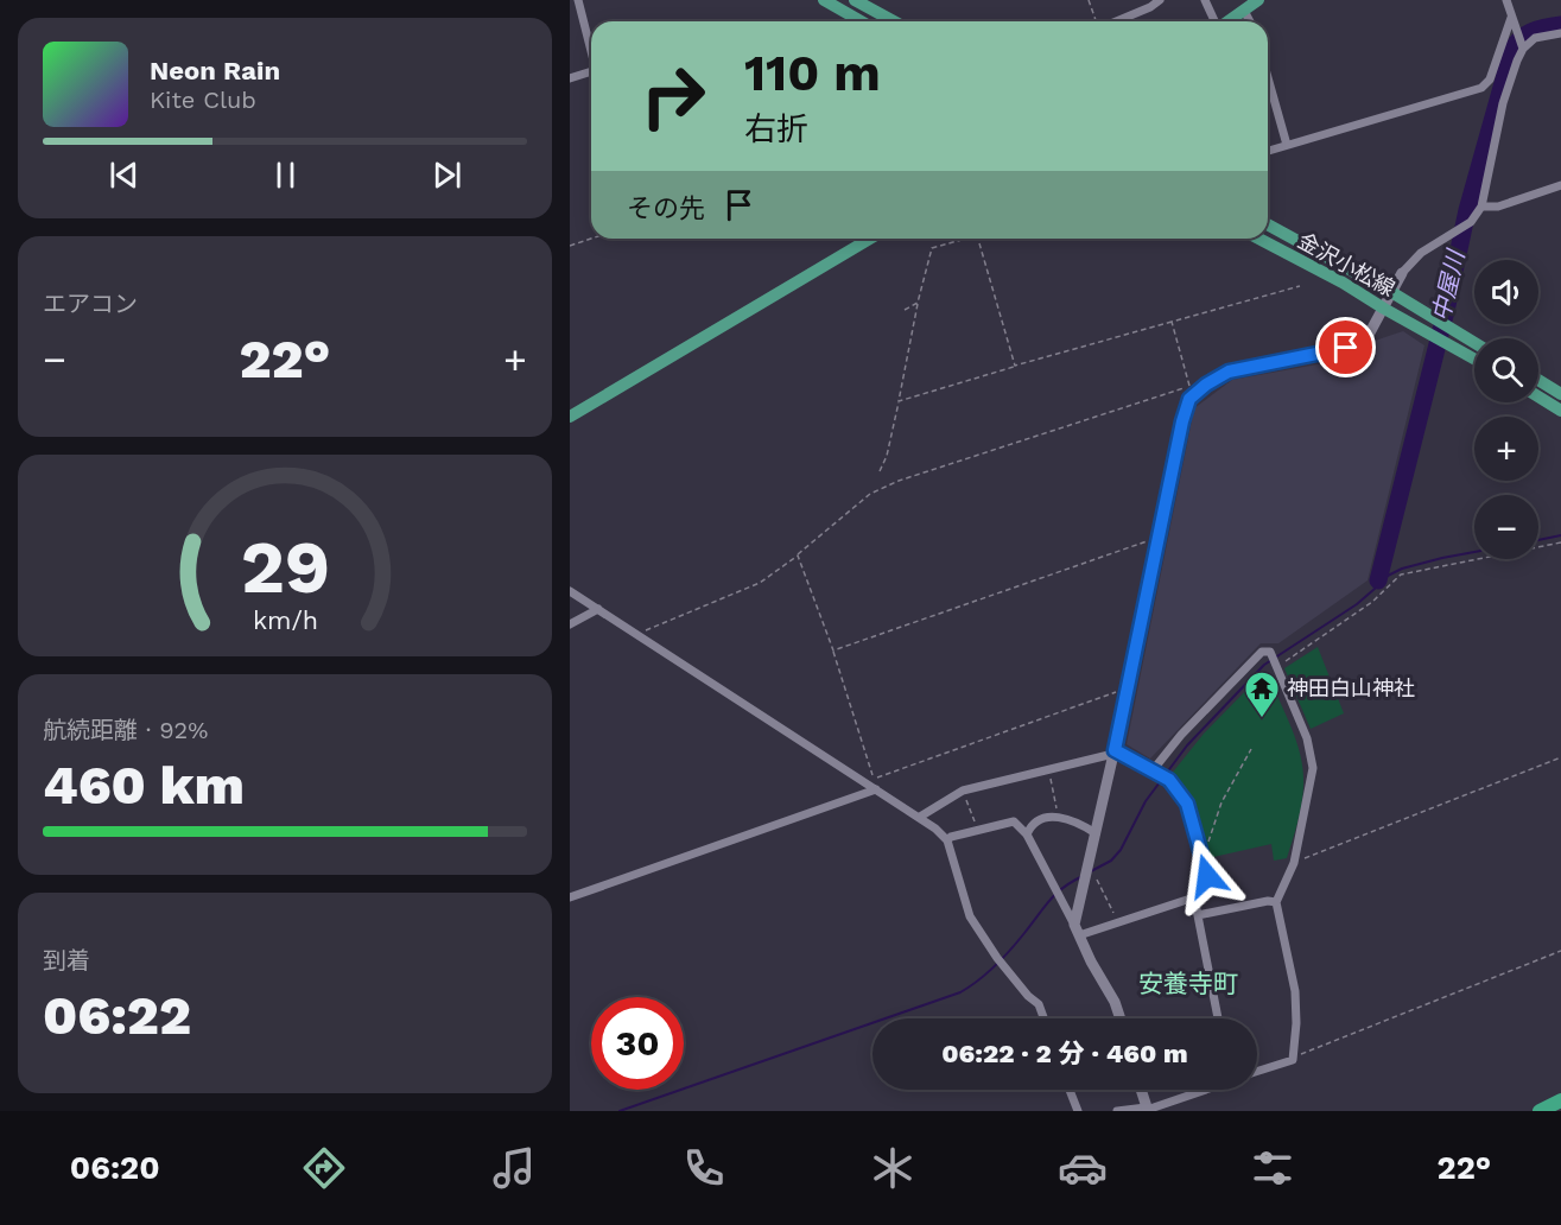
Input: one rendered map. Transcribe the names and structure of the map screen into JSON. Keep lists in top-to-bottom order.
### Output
{
  "streets": {
    "main road": ["金沢小松線"]
  },
  "districts": ["安養寺町"],
  "water": ["中屋川"],
  "places": {
    "temple": ["神田白山神社"]
  },
  "page": {
    "turn": ["110 m", "右折"],
    "song": ["Neon Rain", "Kite Club"],
    "then": "その先",
    "tile": [
      "エアコン",
      ["航続距離 · 92%", "460 km"],
      ["到着", "06:22"]
    ],
    "map_buttons": ["+", "−"],
    "heat": ["−", "22°", "+"],
    "limit": "30",
    "trip": "06:22 · 2 分 · 460 m",
    "tabs": ["06:20", "22°"],
    "gauge": ["29", "km/h"]
  }
}
